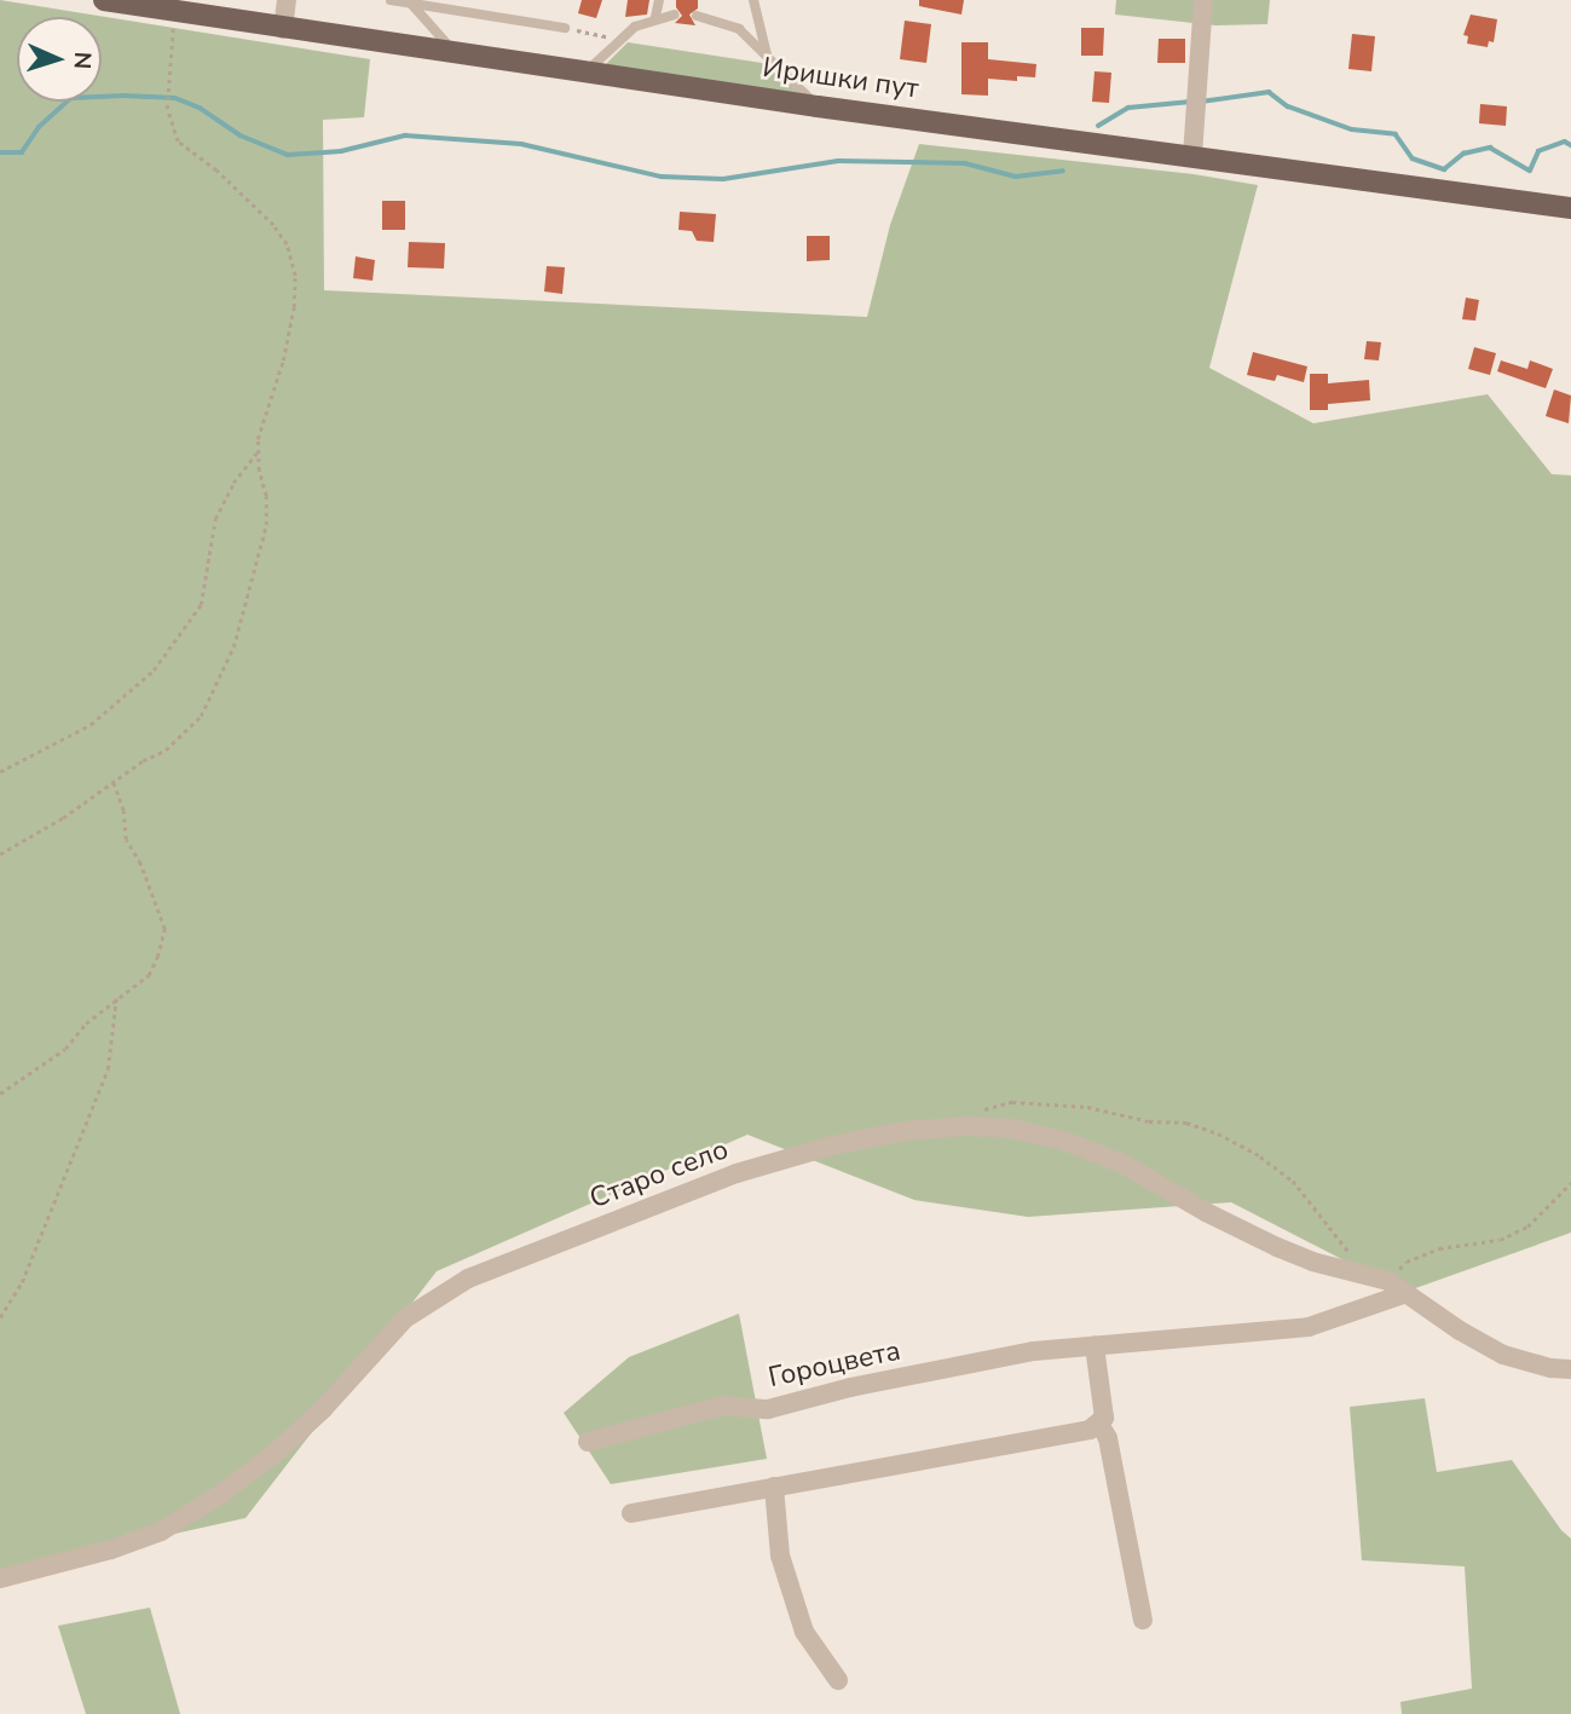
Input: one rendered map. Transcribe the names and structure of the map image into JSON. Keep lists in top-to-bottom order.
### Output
{
  "streets": {
    "main road": ["Иришки пут"],
    "street": ["Старо село", "Гороцвета"]
  },
  "crossings": [
    ["Старо село", "Гороцвета"]
  ],
  "north": "right"
}
